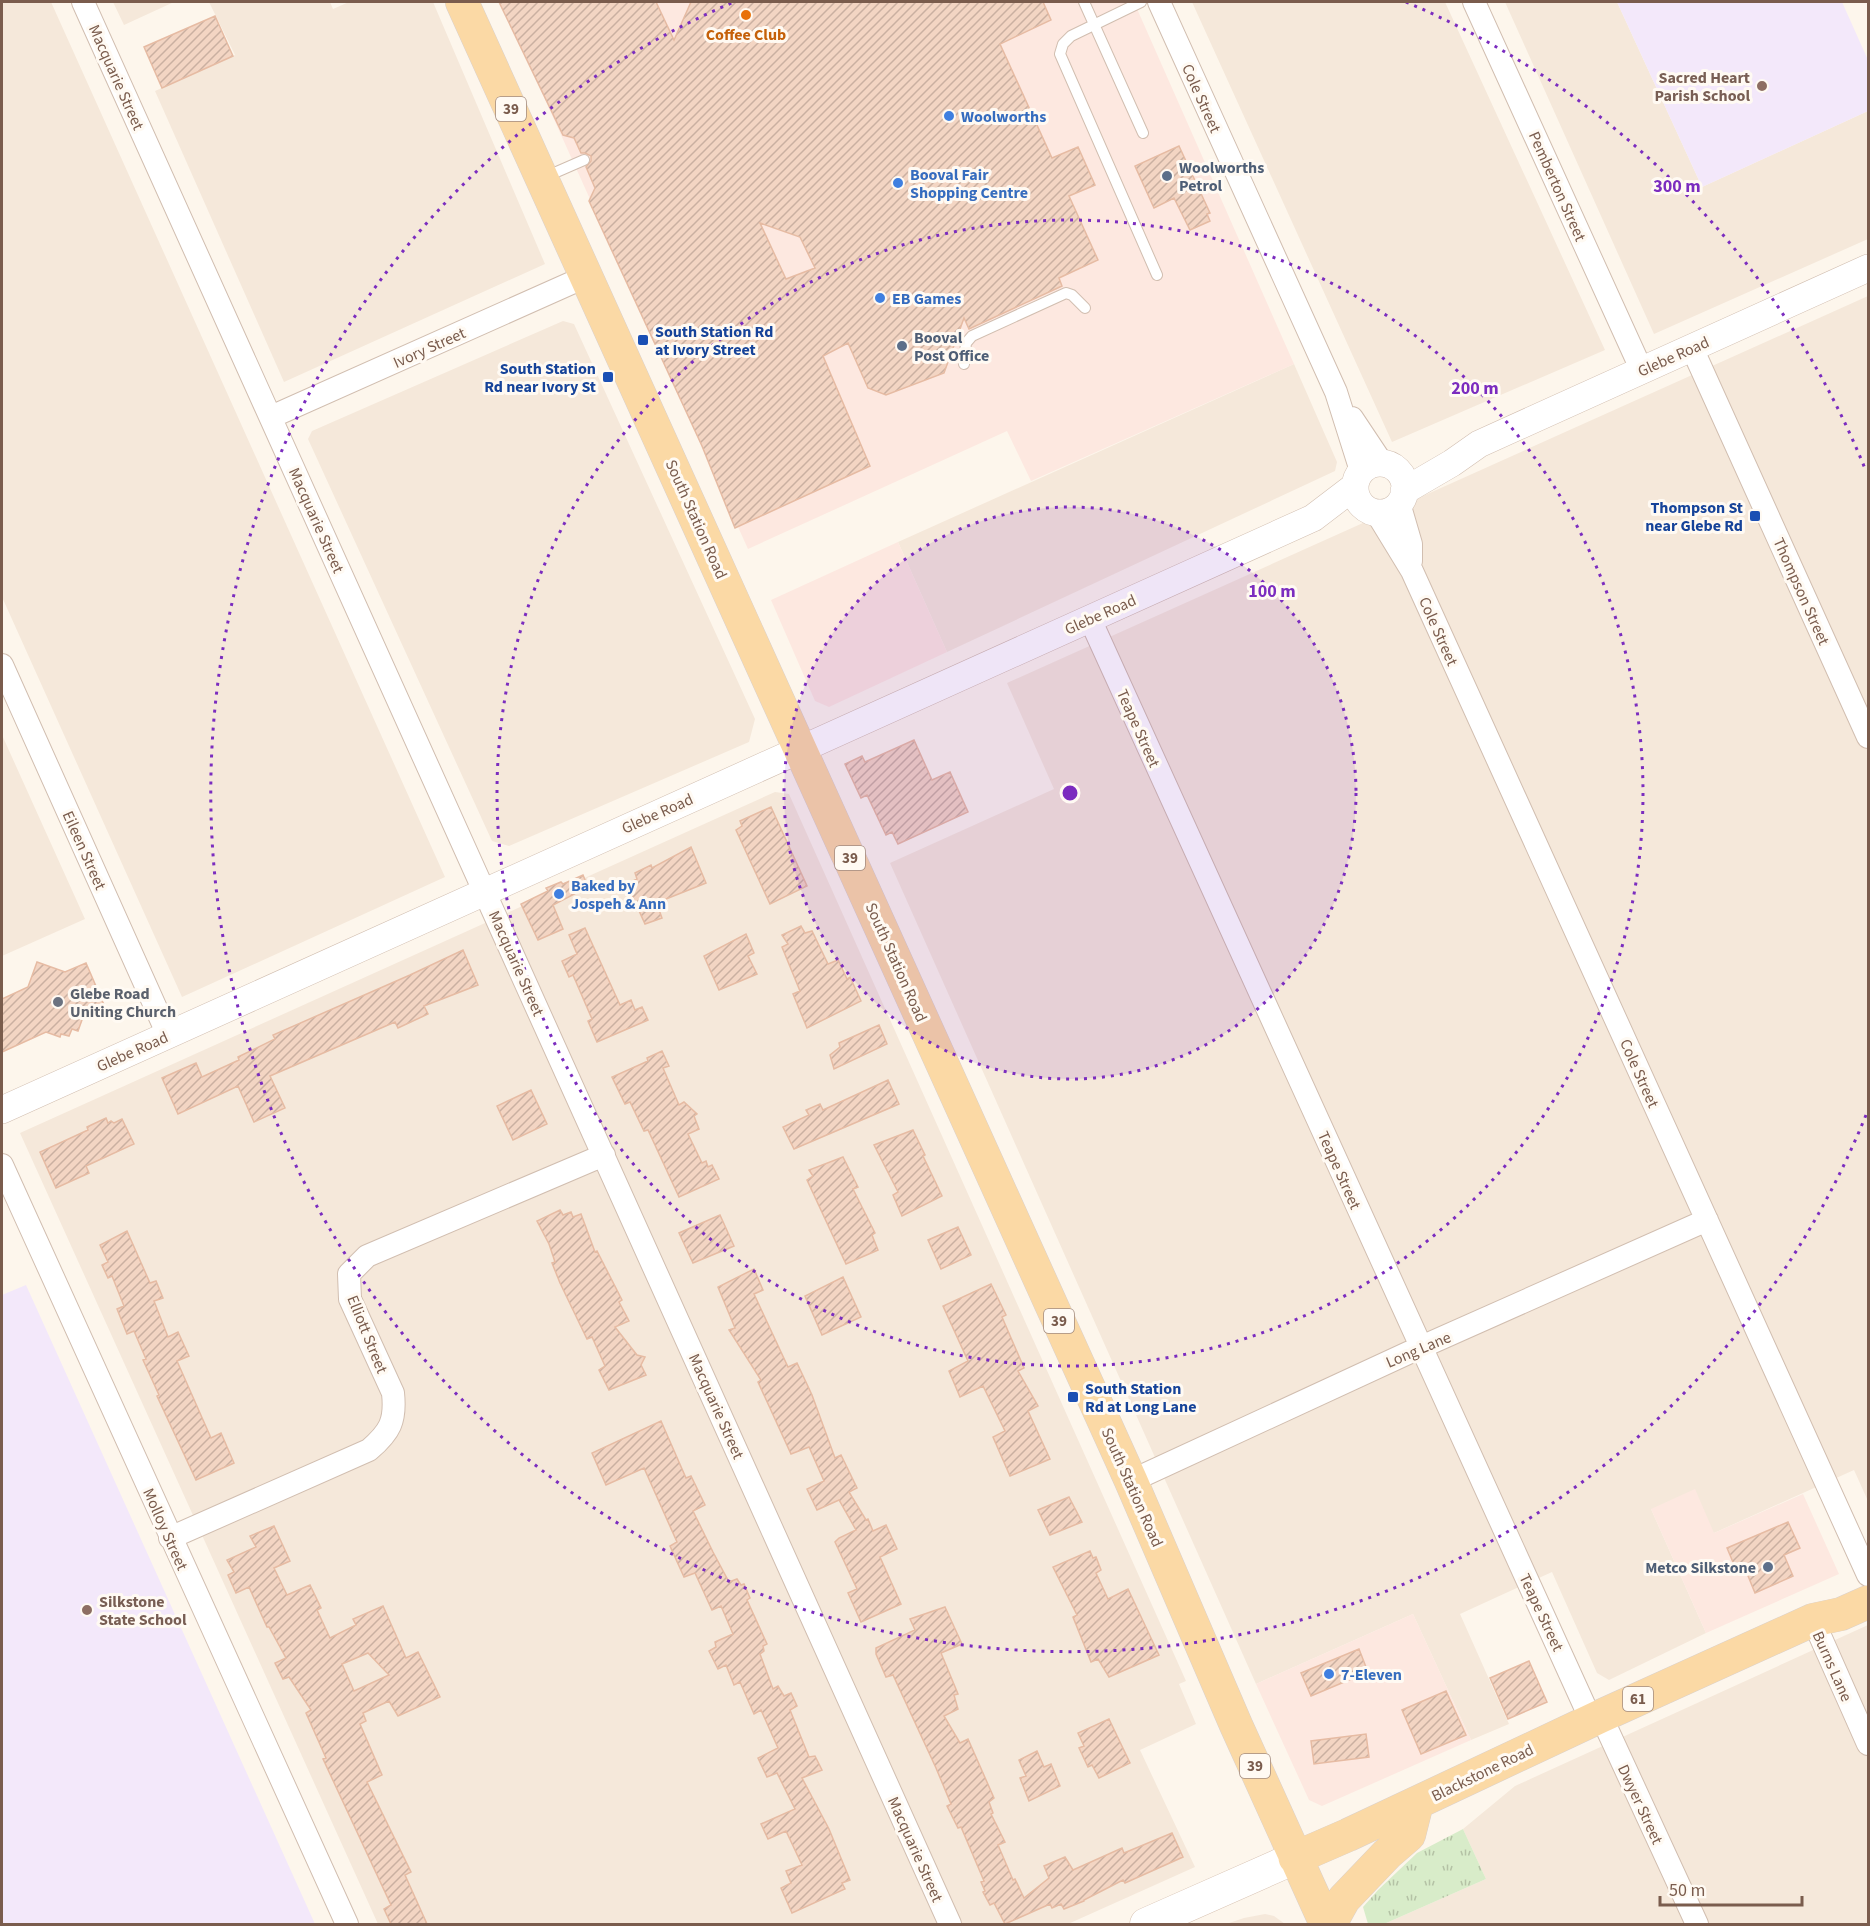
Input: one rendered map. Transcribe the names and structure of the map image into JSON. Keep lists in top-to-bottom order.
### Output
{
  "streets": {
    "main road": [
      "39",
      "South Station Road",
      "61",
      "Blackstone Road"
    ],
    "street": [
      "Macquarie Street",
      "Cole Street",
      "Pemberton Street",
      "Ivory Street",
      "Glebe Road",
      "Thompson Street",
      "Teape Street",
      "Eileen Street",
      "Elliott Street",
      "Long Lane",
      "Molloy Street",
      "Burns Lane",
      "Dwyer Street"
    ]
  },
  "crossings": [
    ["Macquarie Street", "Ivory Street"],
    ["Macquarie Street", "Glebe Road"],
    ["Macquarie Street", "Elliott Street"],
    ["Cole Street", "Glebe Road"],
    ["Cole Street", "Long Lane"],
    ["Pemberton Street", "Glebe Road"],
    ["Ivory Street", "South Station Road"],
    ["Glebe Road", "South Station Road"],
    ["Glebe Road", "Thompson Street"],
    ["Glebe Road", "Teape Street"],
    ["Glebe Road", "Eileen Street"],
    ["South Station Road", "Long Lane"],
    ["South Station Road", "Blackstone Road"],
    ["Teape Street", "Long Lane"],
    ["Teape Street", "Blackstone Road"],
    ["Teape Street", "Dwyer Street"],
    ["Elliott Street", "Molloy Street"],
    ["Burns Lane", "Blackstone Road"],
    ["Blackstone Road", "Dwyer Street"]
  ],
  "places": {
    "other": [
      "Coffee Club",
      "Sacred Heart Parish School",
      "Woolworths",
      "Woolworths Petrol",
      "Booval Fair Shopping Centre",
      "EB Games",
      "Booval Post Office",
      "Baked by Jospeh & Ann",
      "Glebe Road Uniting Church",
      "Metco Silkstone",
      "Silkstone State School",
      "7-Eleven"
    ],
    "transit": [
      "South Station Rd at Ivory Street",
      "South Station Rd near Ivory St",
      "Thompson St near Glebe Rd",
      "South Station Rd at Long Lane"
    ]
  },
  "scale_bar": "50 m",
  "rings": ["300 m", "200 m", "100 m"]
}
